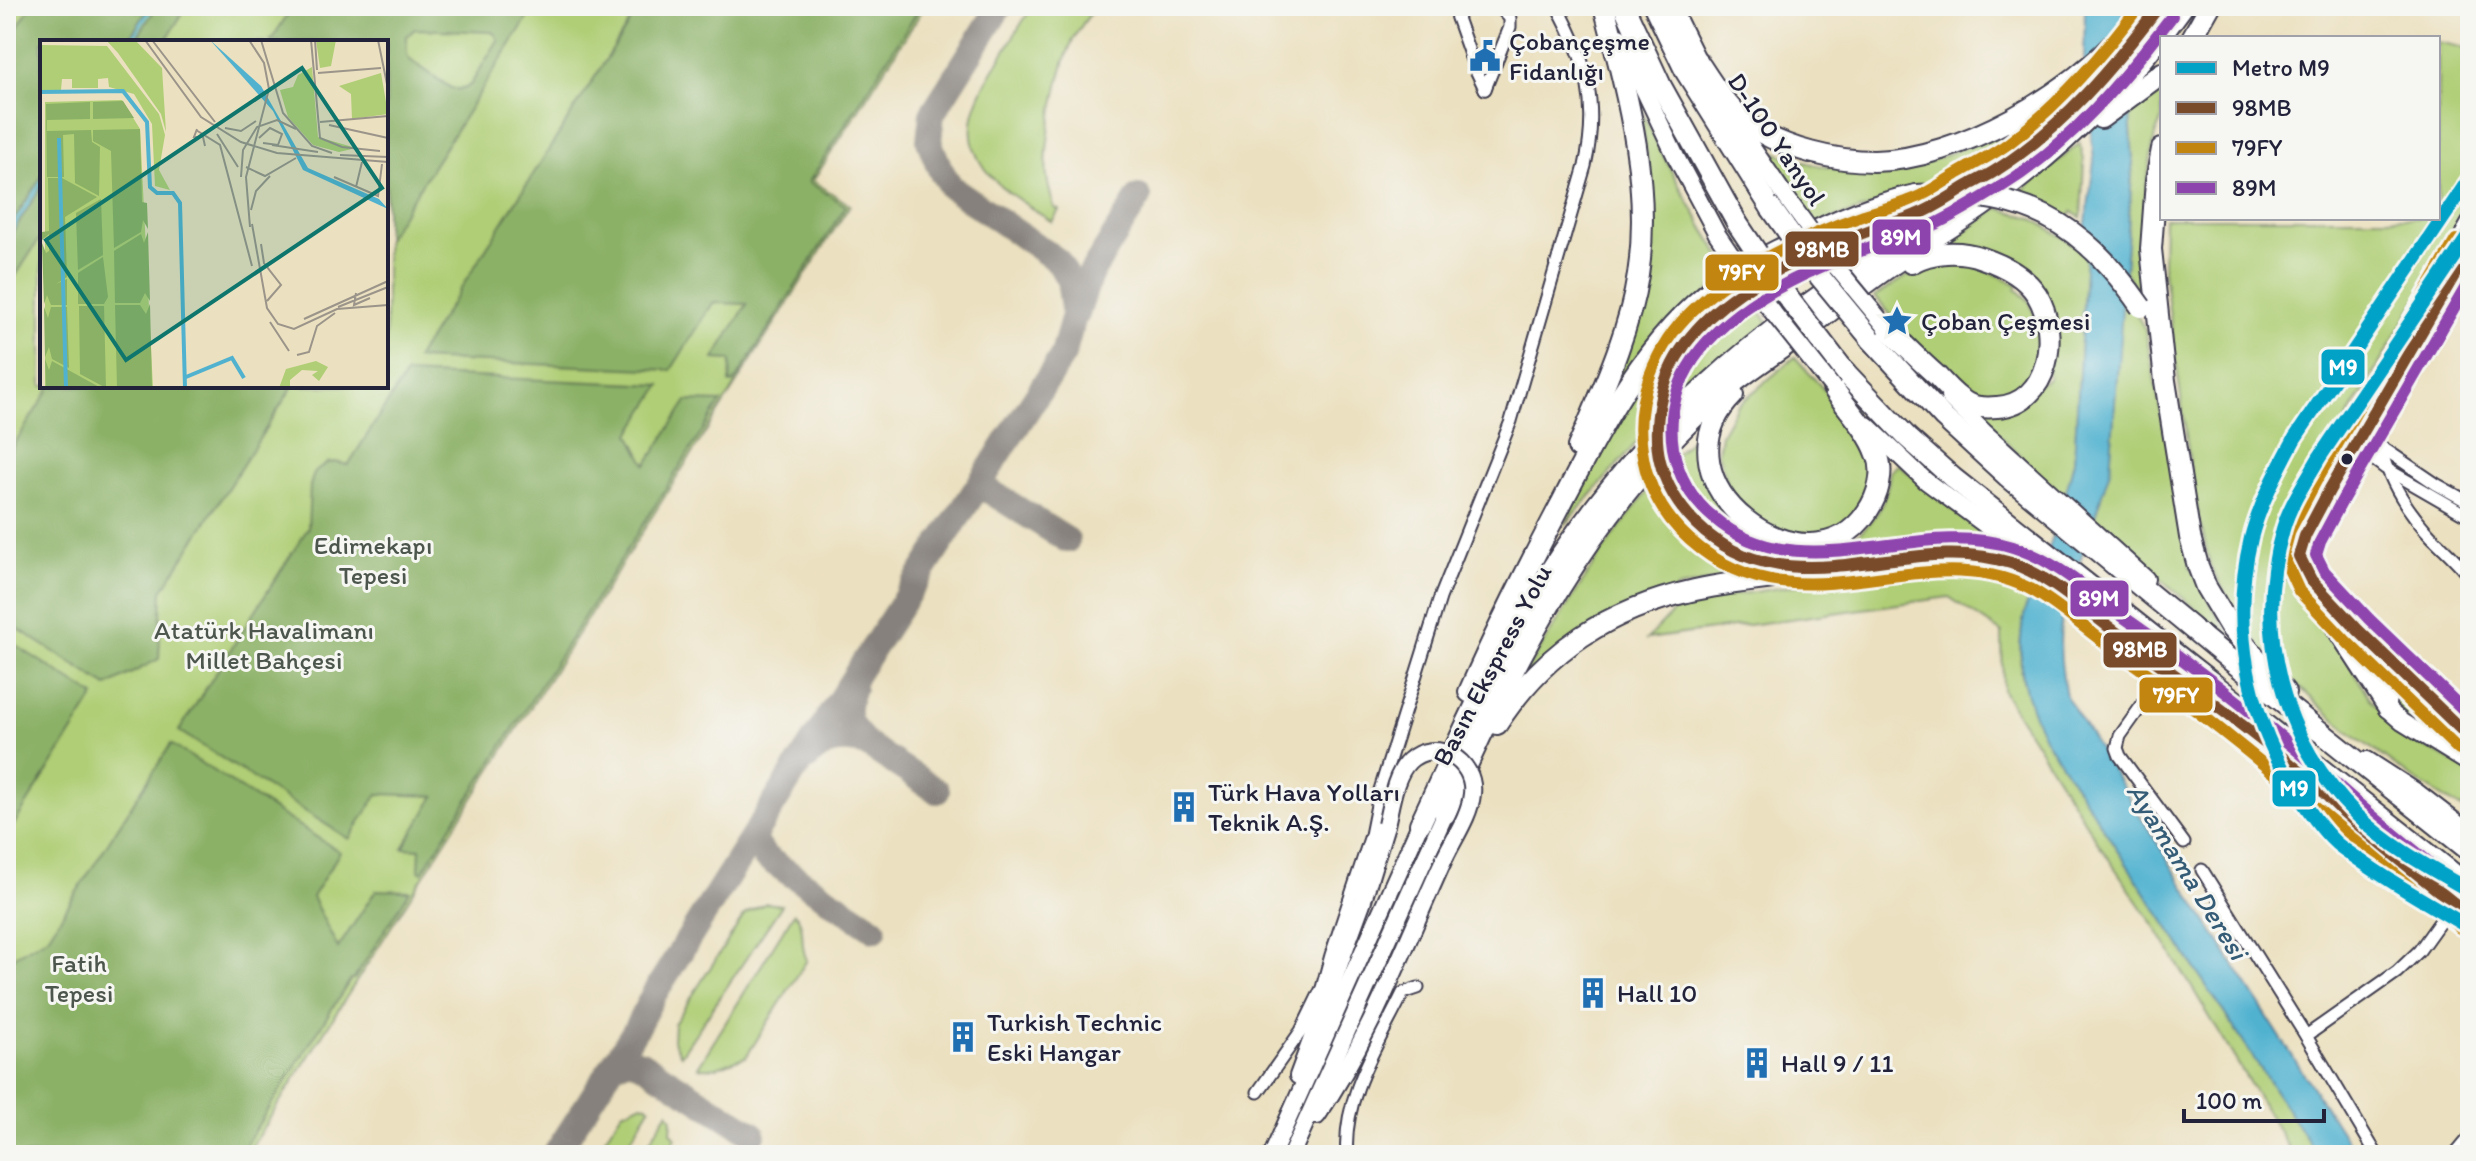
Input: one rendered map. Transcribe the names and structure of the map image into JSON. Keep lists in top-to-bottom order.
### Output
{
  "streets": {
    "highway": ["Basın Ekspress Yolu"],
    "main road": ["D-100 Yanyol"]
  },
  "water": ["Ayamama Deresi"],
  "parks": ["Edirnekapı Tepesi", "Atatürk Havalimanı Millet Bahçesi", "Fatih Tepesi"],
  "places": {
    "public building": ["Çobançeşme Fidanlığı"],
    "place": ["Çoban Çeşmesi"],
    "building": [
      "Türk Hava Yolları Teknik A.Ş.",
      "Hall 10",
      "Turkish Technic Eski Hangar",
      "Hall 9 / 11"
    ]
  },
  "lines": [
    "transit line 98MB",
    "transit line 79FY",
    "transit line 89M",
    "metro line M9"
  ],
  "legend": [
    "Metro M9",
    "98MB",
    "79FY",
    "89M"
  ],
  "scale_bar": "100 m"
}
